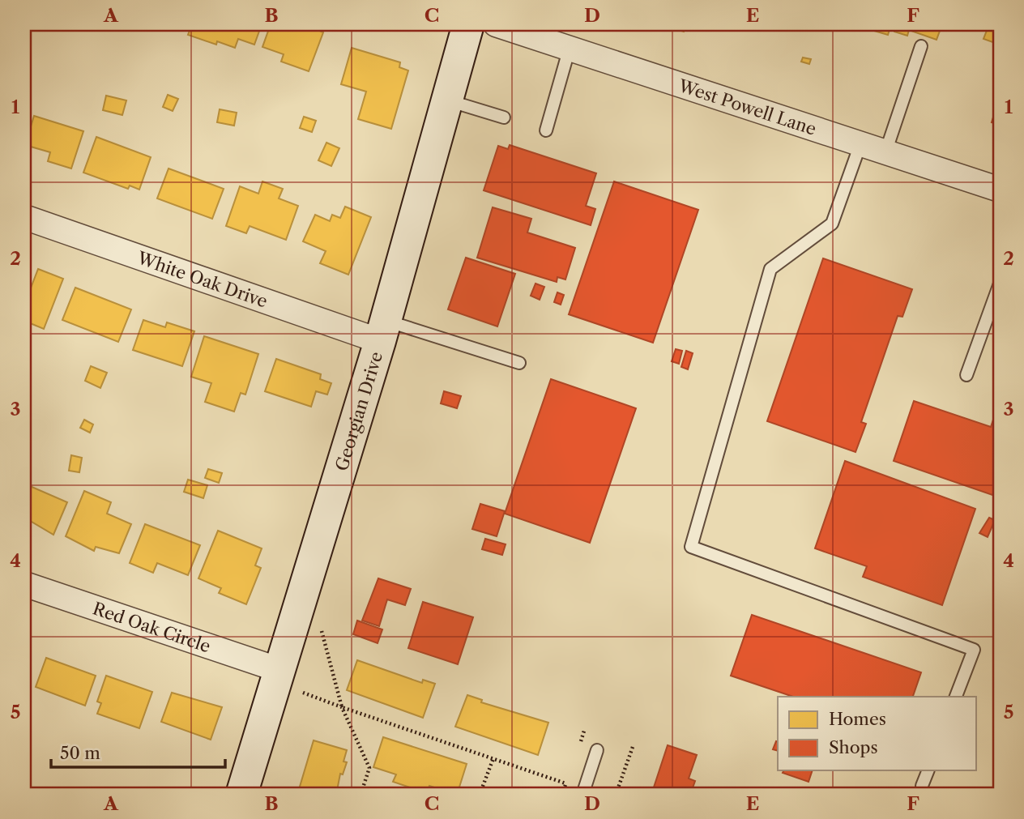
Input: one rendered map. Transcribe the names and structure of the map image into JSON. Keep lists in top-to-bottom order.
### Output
{
  "streets": {
    "street": [
      "West Powell Lane",
      "White Oak Drive",
      "Georgian Drive",
      "Red Oak Circle"
    ]
  },
  "crossings": [
    ["White Oak Drive", "Georgian Drive"],
    ["Georgian Drive", "Red Oak Circle"]
  ],
  "legend": ["Homes", "Shops"],
  "scale_bar": "50 m",
  "grid": {
    "columns": [
      "A",
      "B",
      "C",
      "D",
      "E",
      "F"
    ],
    "rows": [
      "1",
      "2",
      "3",
      "4",
      "5"
    ]
  }
}
